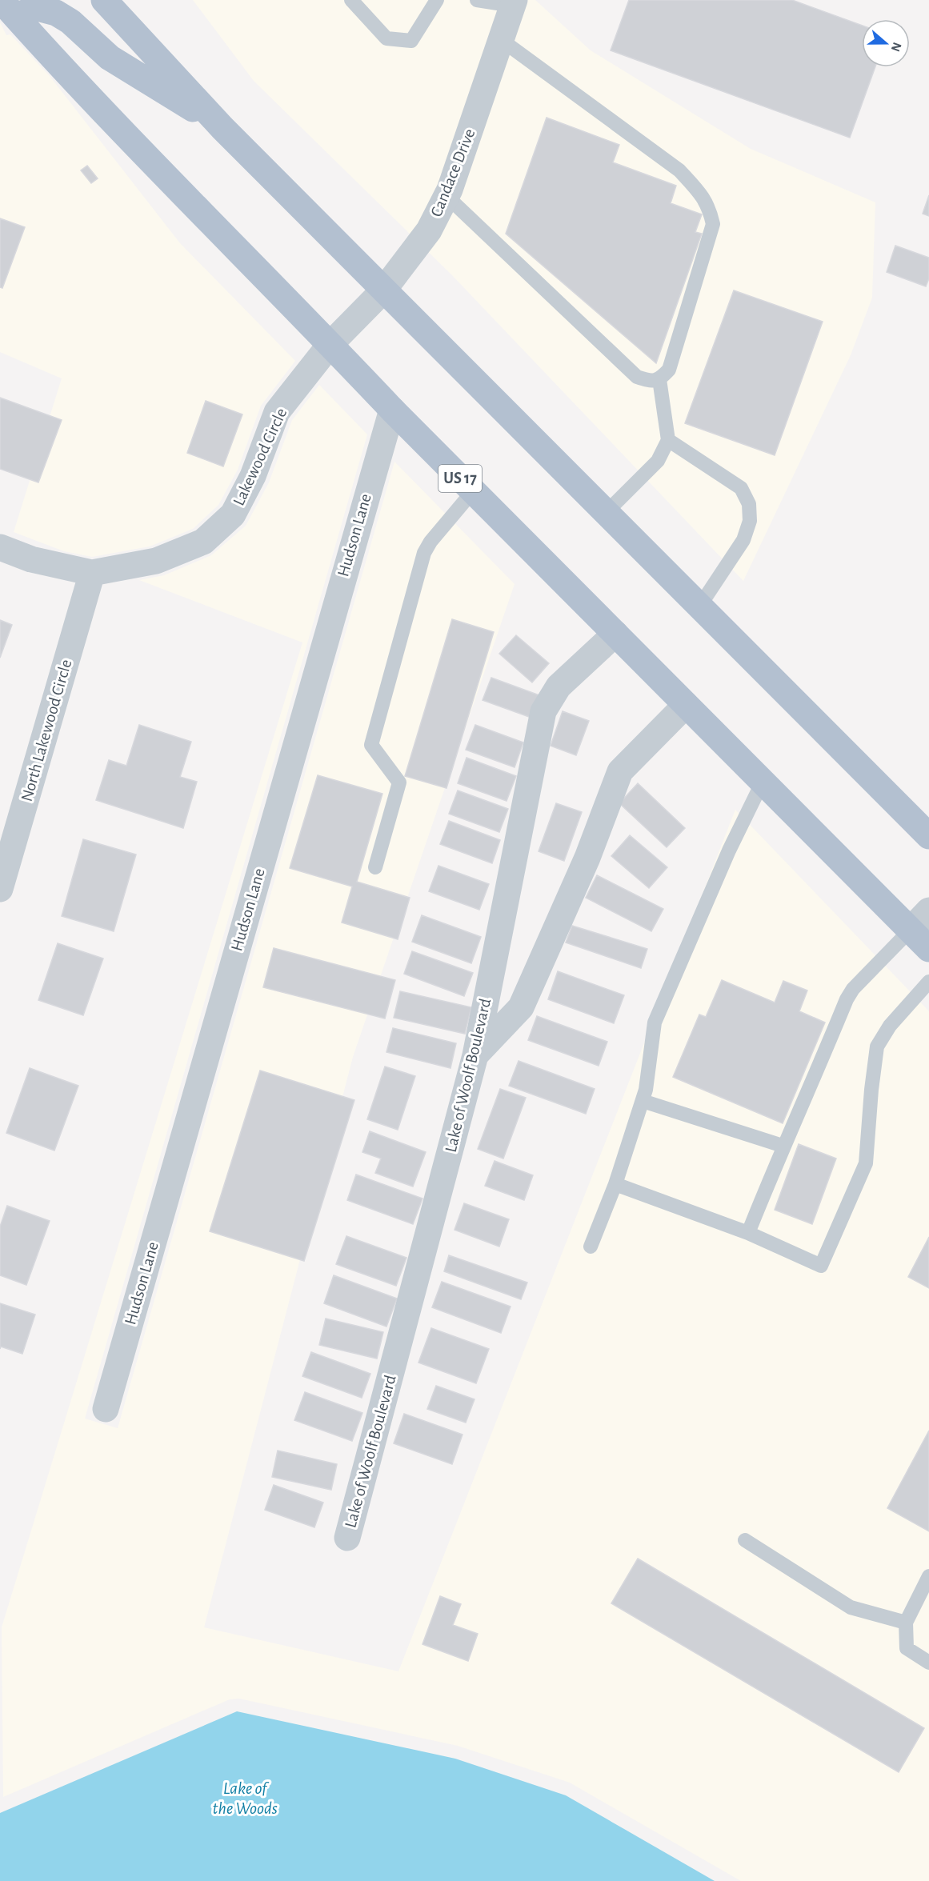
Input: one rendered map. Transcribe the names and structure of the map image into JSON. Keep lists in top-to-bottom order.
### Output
{
  "streets": {
    "main road": ["US 17"],
    "street": [
      "Candace Drive",
      "Lakewood Circle",
      "Hudson Lane",
      "North Lakewood Circle",
      "Lake of Woolf Boulevard"
    ]
  },
  "crossings": [
    ["Candace Drive", "Lakewood Circle"],
    ["Candace Drive", "US 17"],
    ["Lakewood Circle", "US 17"],
    ["Lakewood Circle", "North Lakewood Circle"],
    ["US 17", "Hudson Lane"],
    ["US 17", "Lake of Woolf Boulevard"]
  ],
  "water": ["Lake of the Woods"],
  "north": "right"
}
